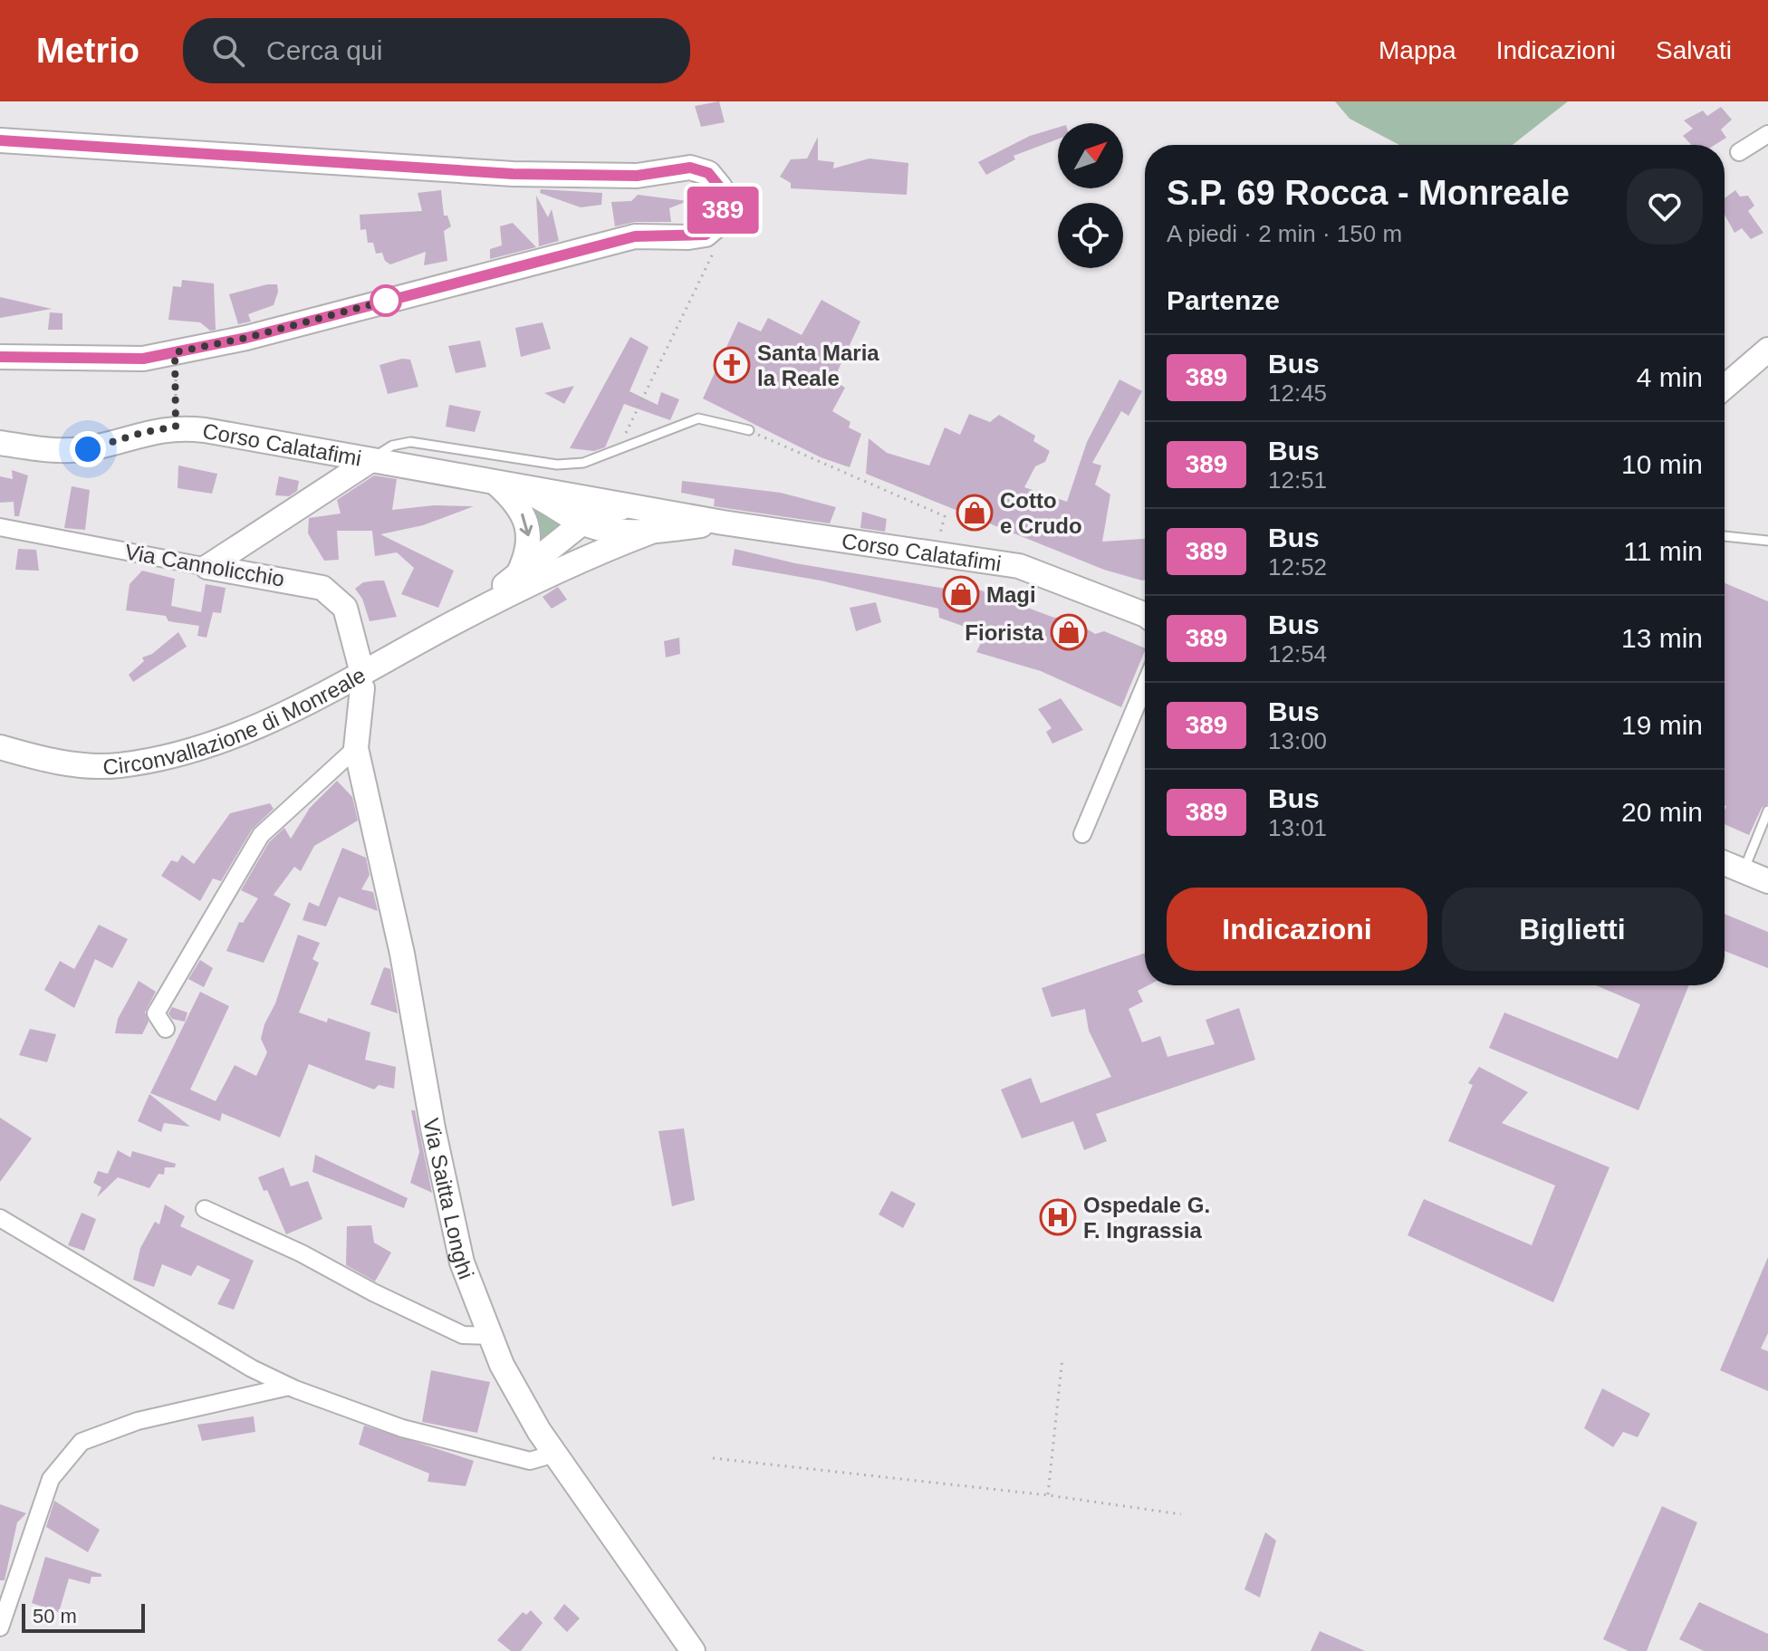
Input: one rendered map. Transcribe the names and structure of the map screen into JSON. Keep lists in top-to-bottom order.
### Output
{
  "streets": {
    "street": [
      "Corso Calatafimi",
      "Via Cannolicchio",
      "Circonvallazione di Monreale",
      "Via Saitta Longhi"
    ]
  },
  "places": {
    "church": ["Santa Maria la Reale"],
    "shop": ["Cotto e Crudo", "Magi", "Fiorista"],
    "hospital": ["Ospedale G. F. Ingrassia"]
  },
  "lines": ["bus line 389"],
  "scale_bar": "50 m",
  "north": "top right",
  "page": {
    "header": "Metrio",
    "search": "Cerca qui",
    "nav": ["Mappa", "Indicazioni", "Salvati"],
    "on_map": "389",
    "heading": [
      ["S.P. 69 Rocca - Monreale", "A piedi · 2 min · 150 m"],
      "Partenze"
    ],
    "list": [
      {
        "mark": "389",
        "name": "Bus",
        "note": "12:45",
        "value": "4 min"
      },
      {
        "mark": "389",
        "name": "Bus",
        "note": "12:51",
        "value": "10 min"
      },
      {
        "mark": "389",
        "name": "Bus",
        "note": "12:52",
        "value": "11 min"
      },
      {
        "mark": "389",
        "name": "Bus",
        "note": "12:54",
        "value": "13 min"
      },
      {
        "mark": "389",
        "name": "Bus",
        "note": "13:00",
        "value": "19 min"
      },
      {
        "mark": "389",
        "name": "Bus",
        "note": "13:01",
        "value": "20 min"
      }
    ],
    "buttons": ["Indicazioni", "Biglietti"],
    "scale": "50 m"
  }
}
